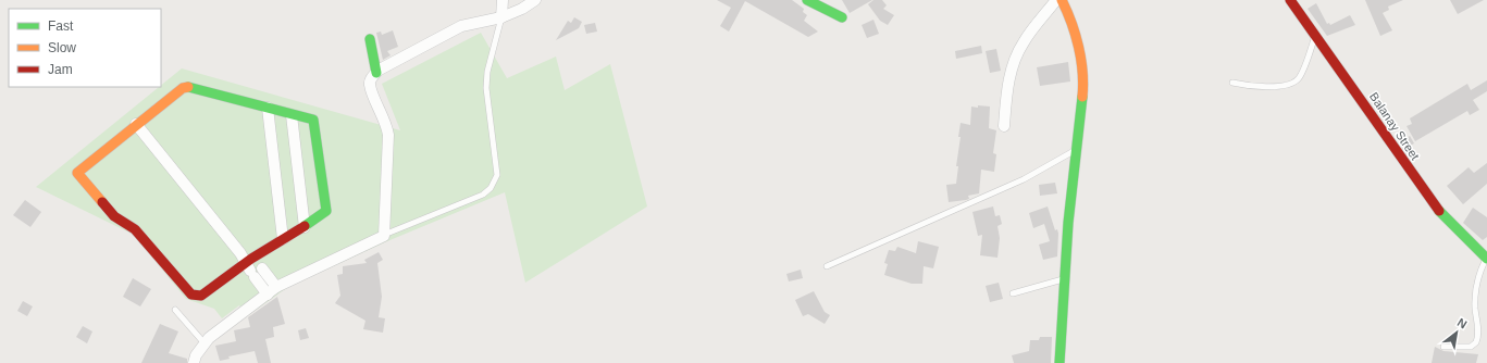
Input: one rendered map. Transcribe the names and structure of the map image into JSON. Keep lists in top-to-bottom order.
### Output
{
  "streets": {
    "street": ["Balanay Street"]
  },
  "legend": ["Fast", "Slow", "Jam"],
  "north": "top right"
}
